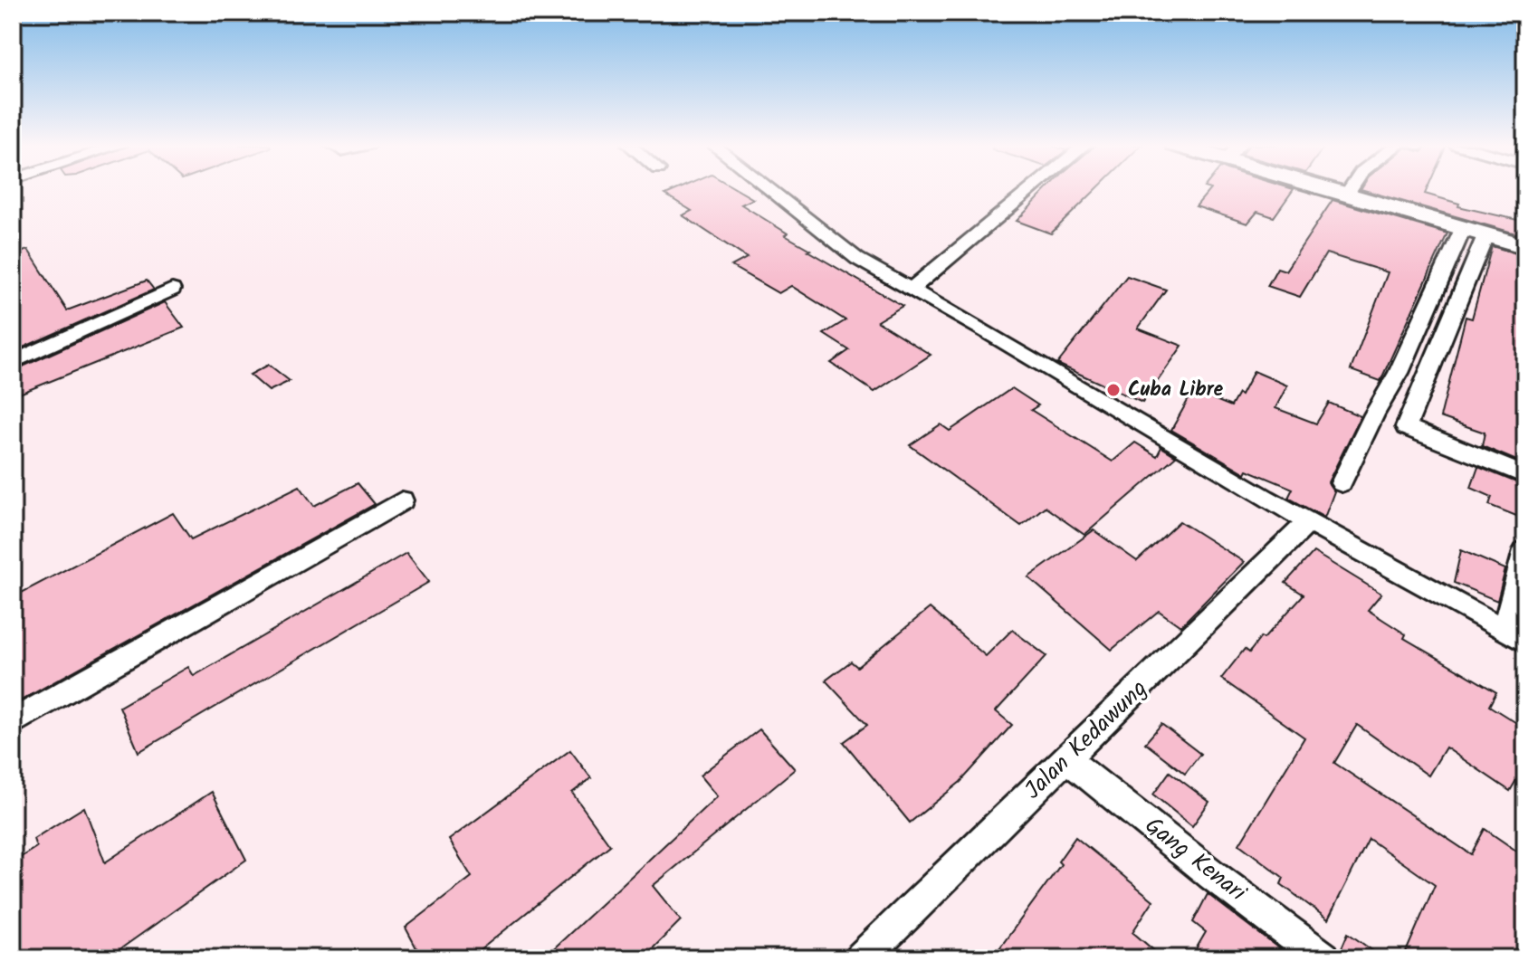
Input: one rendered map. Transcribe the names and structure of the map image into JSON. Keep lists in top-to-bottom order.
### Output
{
  "streets": {
    "street": ["Jalan Kedawung", "Gang Kenari"]
  },
  "crossings": [
    ["Jalan Kedawung", "Gang Kenari"]
  ],
  "places": ["Cuba Libre"]
}
